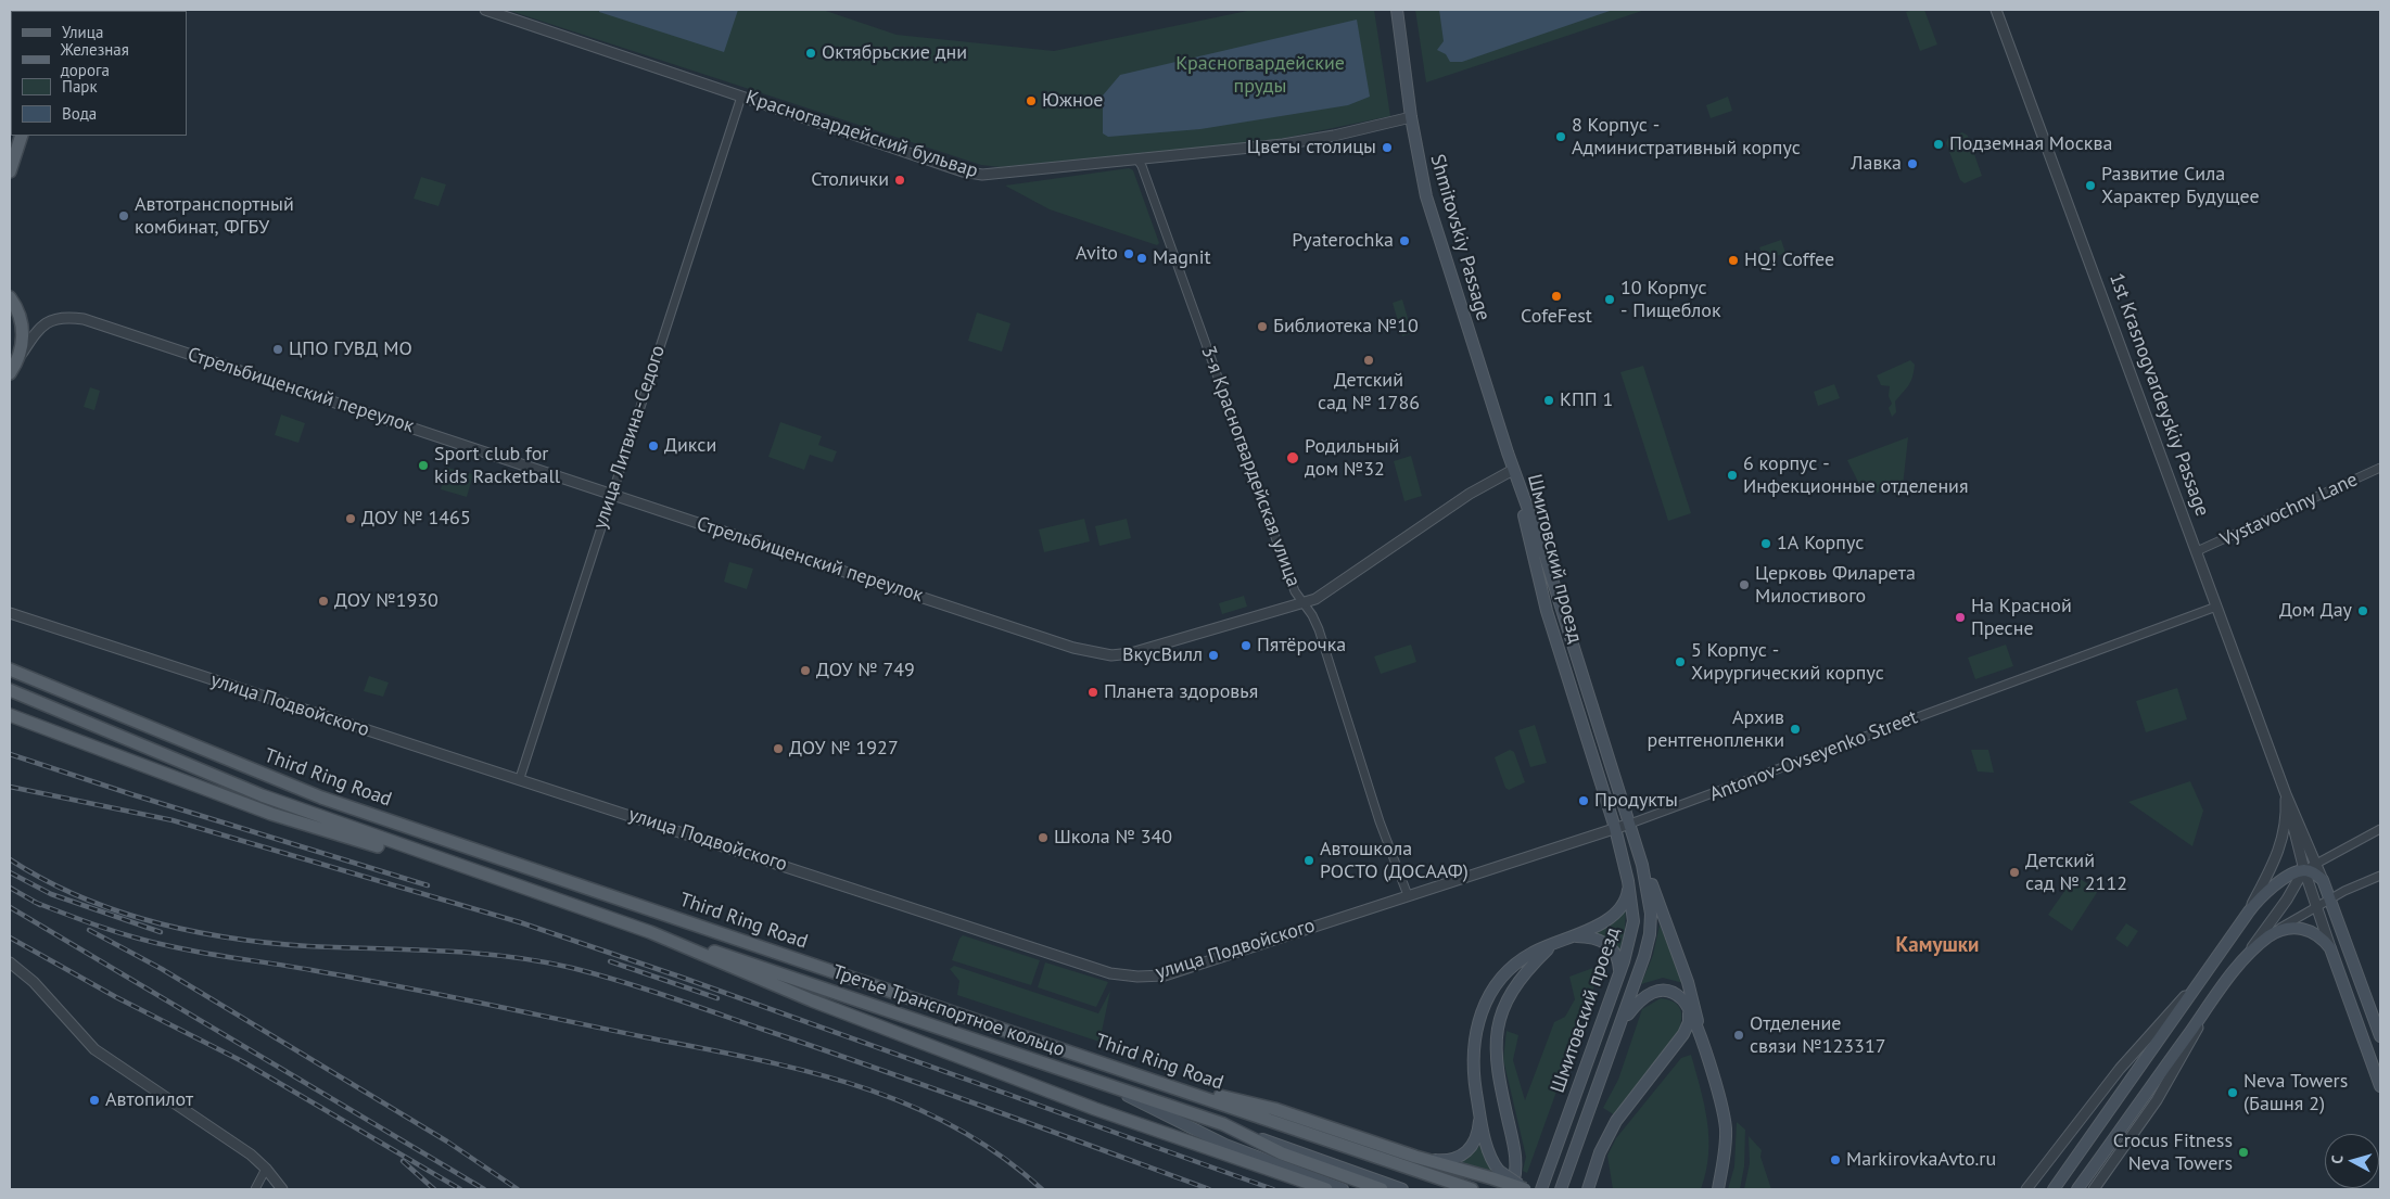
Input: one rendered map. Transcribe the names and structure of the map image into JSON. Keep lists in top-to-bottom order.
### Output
{
  "streets": {
    "main road": [
      "Shmitovskiy Passage",
      "1st Krasnogvardeyskiy Passage",
      "Шмитовский проезд",
      "Third Ring Road",
      "Третье Транспортное кольцо"
    ],
    "street": [
      "Красногвардейский бульвар",
      "Стрельбищенский переулок",
      "улица Литвина-Седого",
      "3-я Красногвардейская улица",
      "Vystavochny Lane",
      "улица Подвойского",
      "Antonov-Ovseyenko Street"
    ]
  },
  "crossings": [
    ["Красногвардейский бульвар", "Shmitovskiy Passage"],
    ["Красногвардейский бульвар", "улица Литвина-Седого"],
    ["Красногвардейский бульвар", "3-я Красногвардейская улица"],
    ["Shmitovskiy Passage", "Стрельбищенский переулок"],
    ["Shmitovskiy Passage", "Шмитовский проезд"],
    ["Стрельбищенский переулок", "улица Литвина-Седого"],
    ["Стрельбищенский переулок", "3-я Красногвардейская улица"],
    ["Стрельбищенский переулок", "Шмитовский проезд"],
    ["1st Krasnogvardeyskiy Passage", "Vystavochny Lane"],
    ["1st Krasnogvardeyskiy Passage", "Antonov-Ovseyenko Street"],
    ["улица Литвина-Седого", "улица Подвойского"],
    ["3-я Красногвардейская улица", "улица Подвойского"],
    ["3-я Красногвардейская улица", "Antonov-Ovseyenko Street"],
    ["Шмитовский проезд", "Antonov-Ovseyenko Street"],
    ["улица Подвойского", "Antonov-Ovseyenko Street"],
    ["Third Ring Road", "Третье Транспортное кольцо"]
  ],
  "districts": ["Камушки"],
  "parks": ["Красногвардейские пруды"],
  "places": [
    "Октябрьские дни",
    "Южное",
    "8 Корпус - Административный корпус",
    "Подземная Москва",
    "Цветы столицы",
    "Лавка",
    "Столички",
    "Развитие Сила Характер Будущее",
    "Автотранспортный комбинат, ФГБУ",
    "Pyaterochka",
    "Avito",
    "Magnit",
    "HQ! Coffee",
    "CofeFest",
    "10 Корпус - Пищеблок",
    "Библиотека №10",
    "ЦПО ГУВД МО",
    "Детский сад № 1786",
    "КПП 1",
    "Дикси",
    "Родильный дом №32",
    "Sport club for kids Racketball",
    "6 корпус - Инфекционные отделения",
    "ДОУ № 1465",
    "1А Корпус",
    "Церковь Филарета Милостивого",
    "ДОУ №1930",
    "Дом Дау",
    "На Красной Пресне",
    "Пятёрочка",
    "ВкусВилл",
    "5 Корпус - Хирургический корпус",
    "ДОУ № 749",
    "Планета здоровья",
    "Архив рентгенопленки",
    "ДОУ № 1927",
    "Продукты",
    "Школа № 340",
    "Автошкола РОСТО (ДОСААФ)",
    "Детский сад № 2112",
    "Отделение связи №123317",
    "Neva Towers (Башня 2)",
    "Автопилот",
    "Crocus Fitness Neva Towers",
    "MarkirovkaAvto.ru"
  ],
  "legend": [
    "Улица",
    "Железная дорога",
    "Парк",
    "Вода"
  ],
  "north": "left"
}
